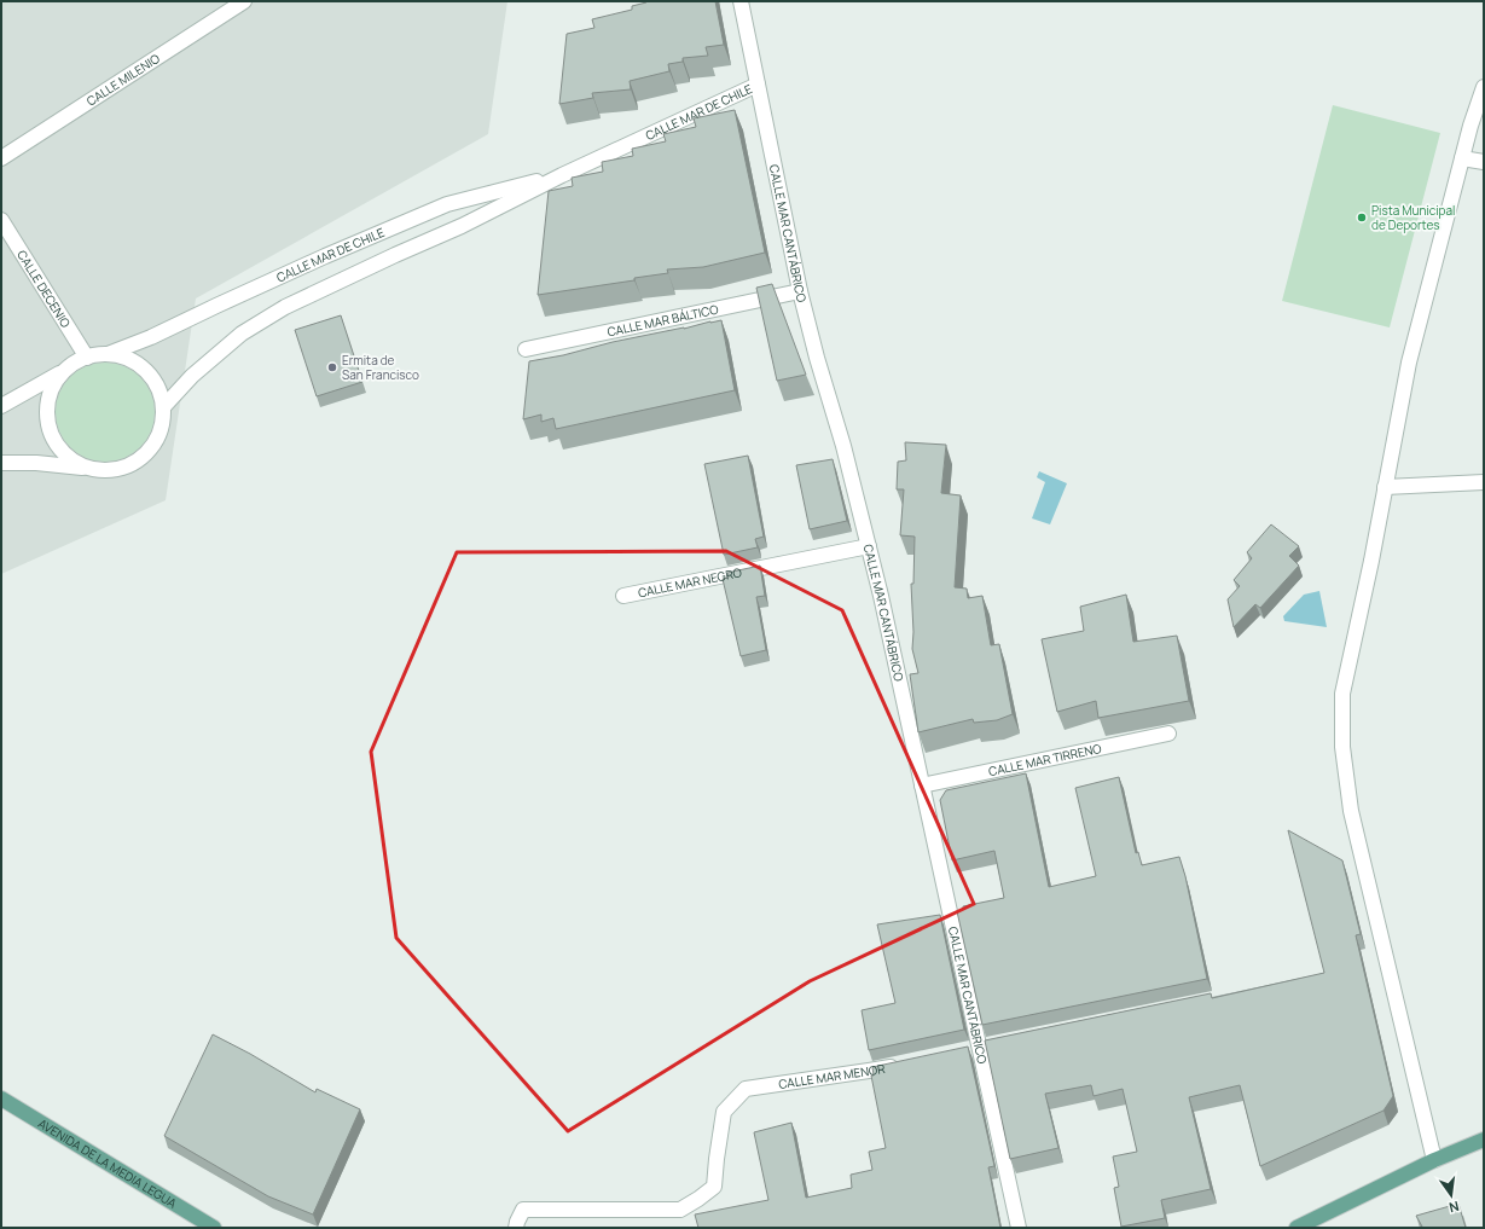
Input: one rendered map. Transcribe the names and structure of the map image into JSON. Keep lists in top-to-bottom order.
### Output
{
  "streets": {
    "main road": ["AVENIDA DE LA MEDIA LEGUA"],
    "street": [
      "CALLE MILENIO",
      "CALLE MAR DE CHILE",
      "CALLE MAR CANTÁBRICO",
      "CALLE DECENIO",
      "CALLE MAR BÁLTICO",
      "CALLE MAR NEGRO",
      "CALLE MAR TIRRENO",
      "CALLE MAR MENOR"
    ]
  },
  "crossings": [
    ["CALLE MAR DE CHILE", "CALLE MAR CANTÁBRICO"],
    ["CALLE MAR DE CHILE", "CALLE DECENIO"],
    ["CALLE MAR CANTÁBRICO", "CALLE MAR BÁLTICO"],
    ["CALLE MAR CANTÁBRICO", "CALLE MAR NEGRO"],
    ["CALLE MAR CANTÁBRICO", "CALLE MAR TIRRENO"]
  ],
  "places": ["Pista Municipal de Deportes", "Ermita de San Francisco"],
  "north": "bottom"
}
